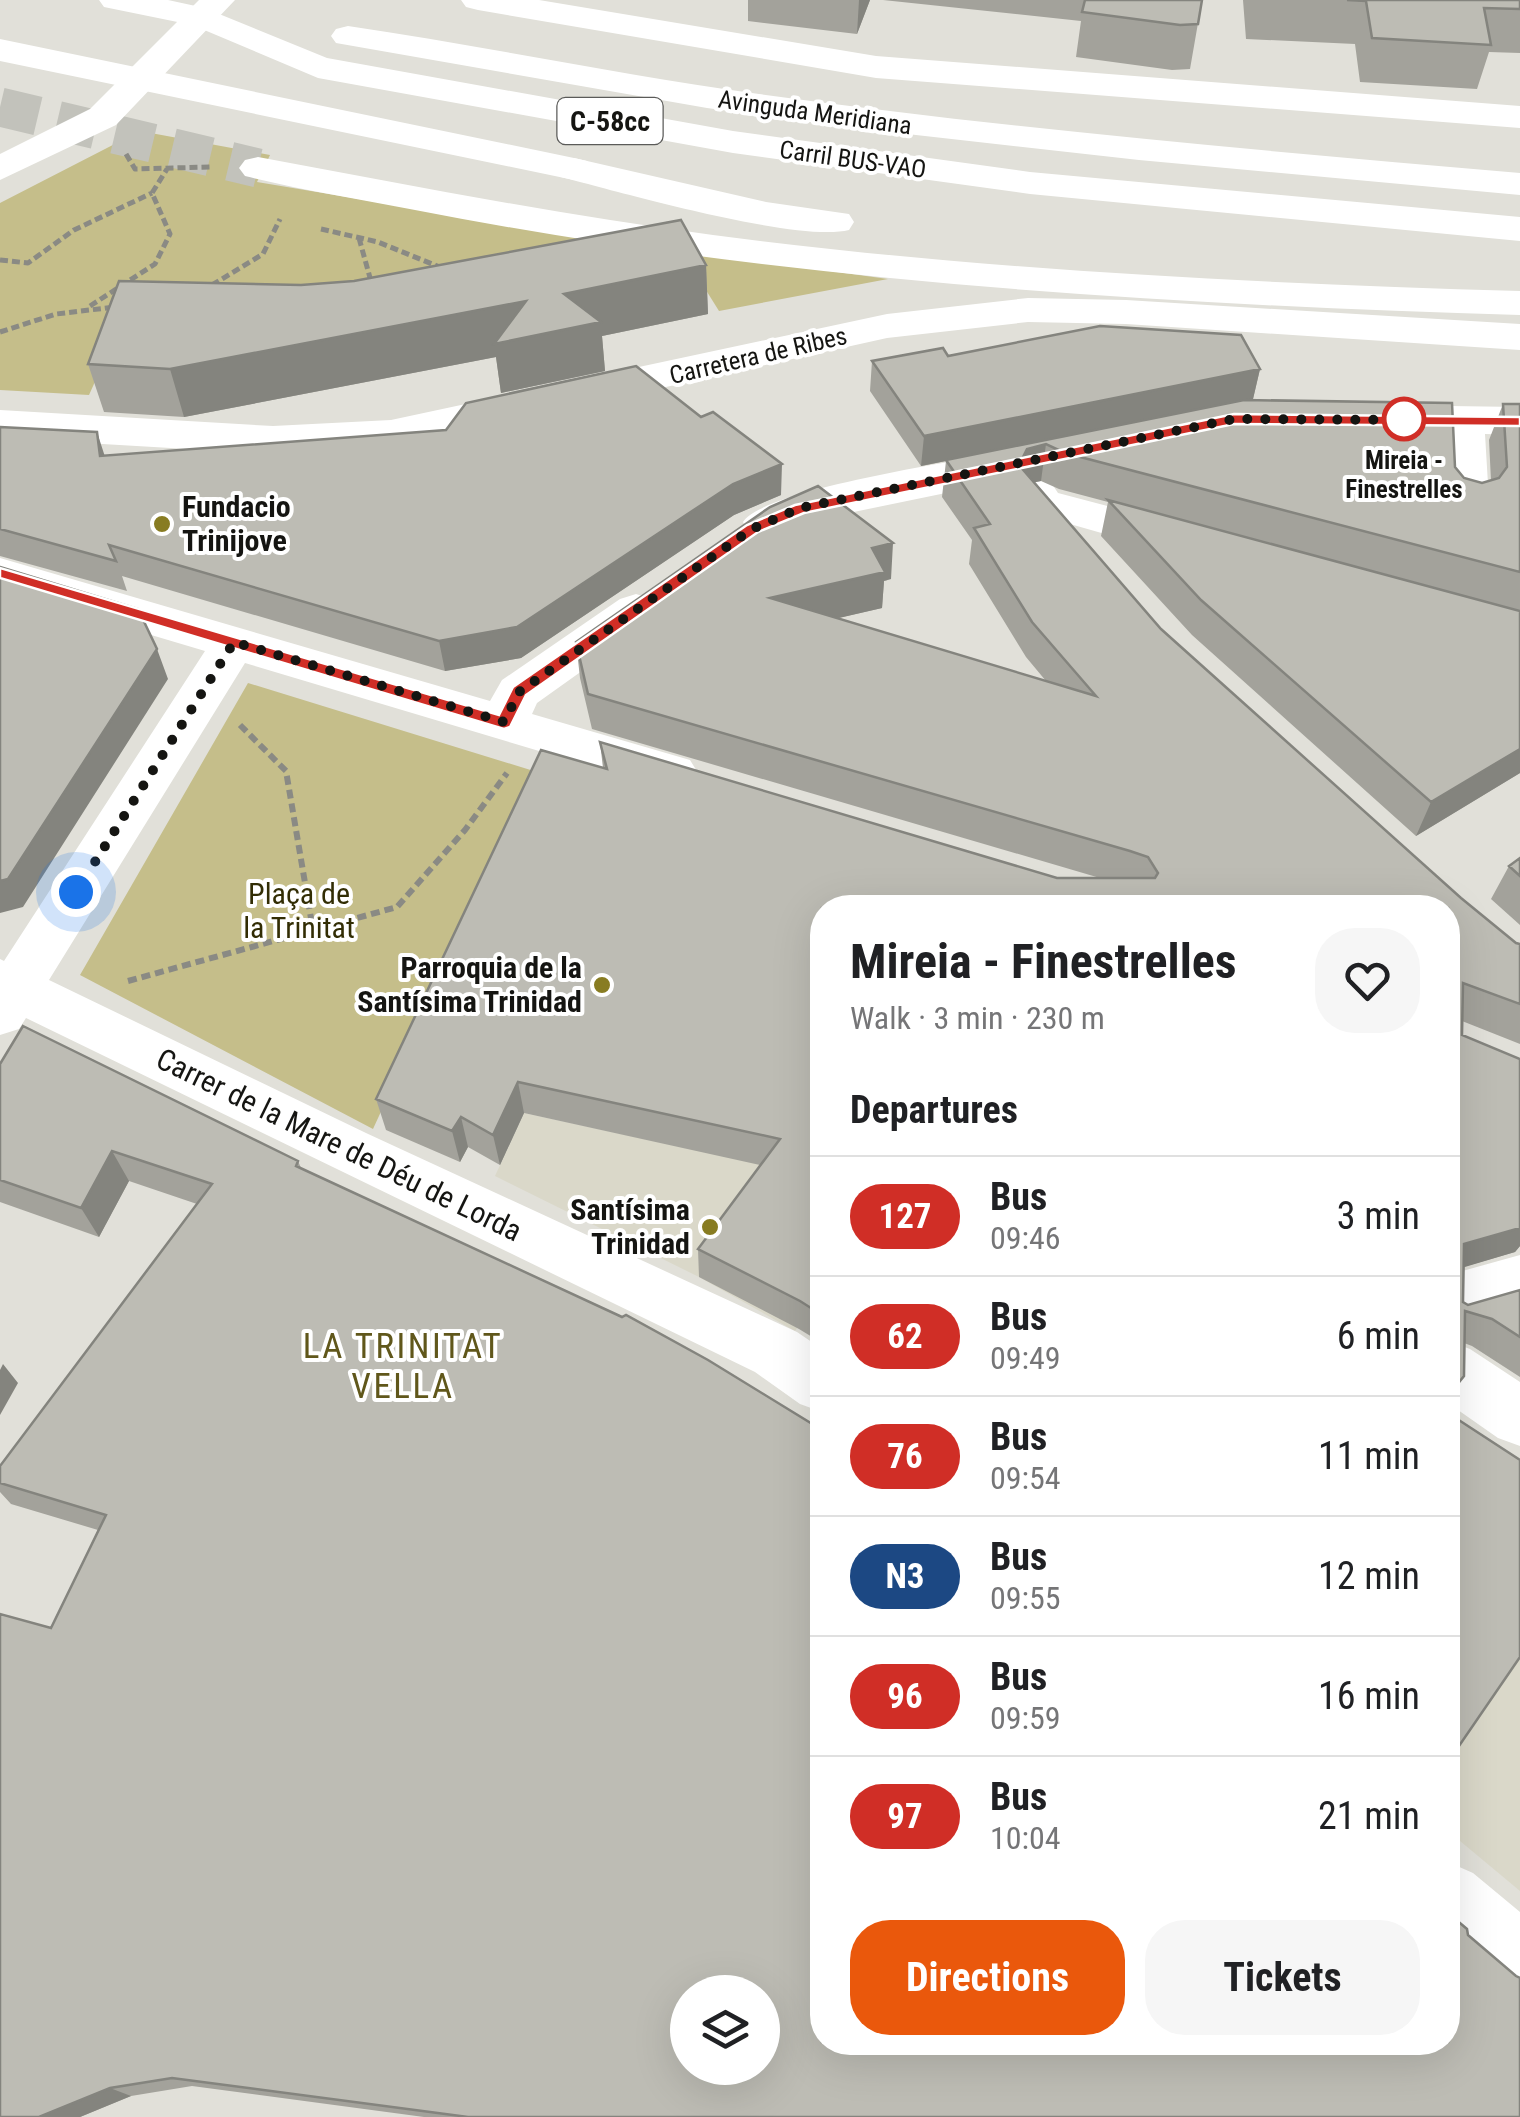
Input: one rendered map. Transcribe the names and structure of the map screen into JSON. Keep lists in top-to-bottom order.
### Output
{
  "streets": {
    "main road": [
      "Avinguda Meridiana",
      "C-58cc",
      "Carril BUS-VAO",
      "Carretera de Ribes",
      "Carrer de la Mare de Déu de Lorda"
    ]
  },
  "crossings": [
    ["Avinguda Meridiana", "Carril BUS-VAO"]
  ],
  "districts": ["LA TRINITAT VELLA"],
  "parks": ["Plaça de la Trinitat"],
  "places": [
    "Mireia - Finestrelles",
    "Fundacio Trinijove",
    "Parroquia de la Santísima Trinidad",
    "Santísima Trinidad"
  ],
  "lines": ["bus line 127"],
  "page": {
    "heading": [
      ["Mireia - Finestrelles", "Walk · 3 min · 230 m"],
      "Departures"
    ],
    "list": [
      {
        "mark": "127",
        "name": "Bus",
        "note": "09:46",
        "value": "3 min"
      },
      {
        "mark": "62",
        "name": "Bus",
        "note": "09:49",
        "value": "6 min"
      },
      {
        "mark": "76",
        "name": "Bus",
        "note": "09:54",
        "value": "11 min"
      },
      {
        "mark": "N3",
        "name": "Bus",
        "note": "09:55",
        "value": "12 min"
      },
      {
        "mark": "96",
        "name": "Bus",
        "note": "09:59",
        "value": "16 min"
      },
      {
        "mark": "97",
        "name": "Bus",
        "note": "10:04",
        "value": "21 min"
      }
    ],
    "buttons": ["Directions", "Tickets"]
  }
}
